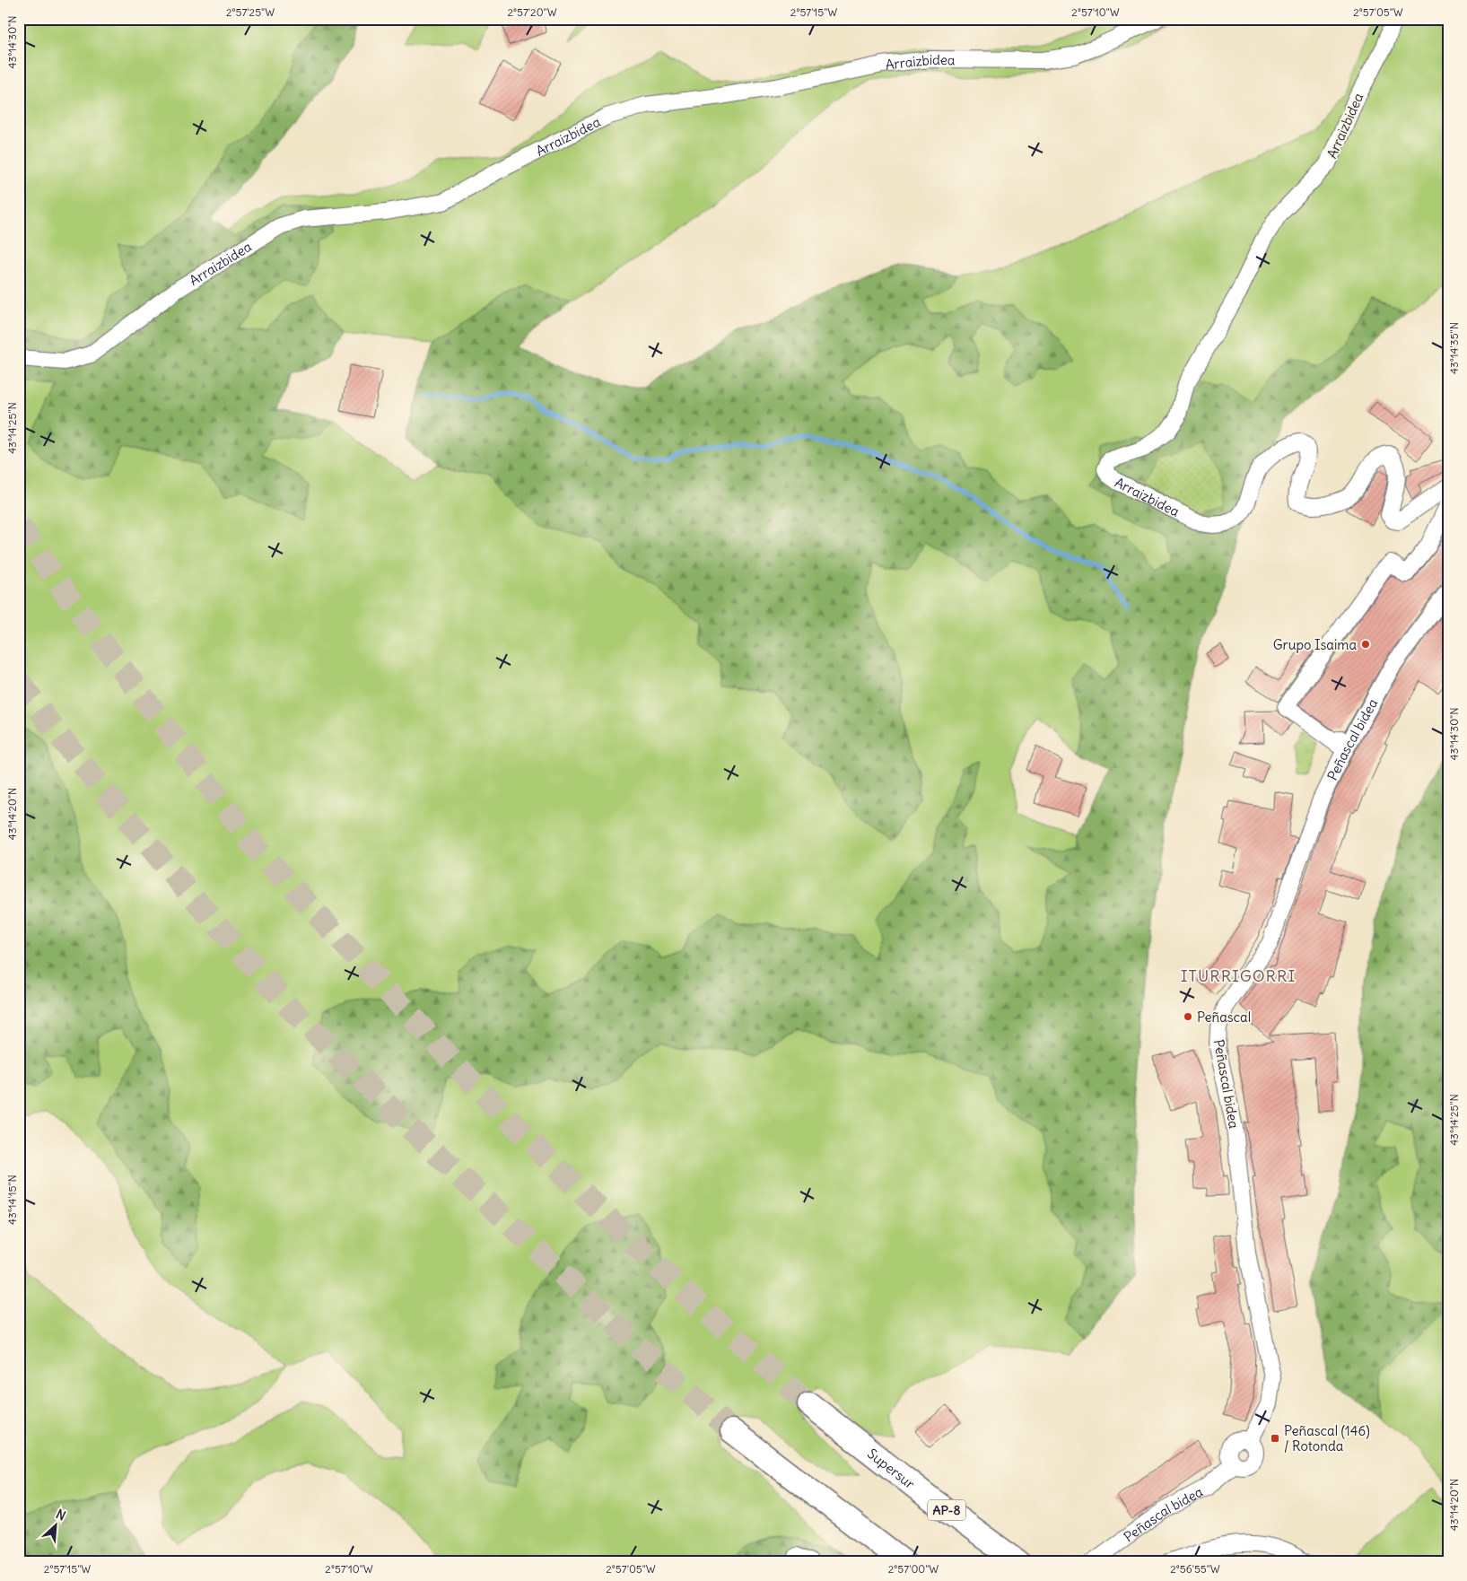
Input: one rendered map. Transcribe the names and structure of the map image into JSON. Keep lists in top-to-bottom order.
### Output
{
  "streets": {
    "highway": ["Supersur", "AP-8"],
    "street": ["Arraizbidea", "Peñascal bidea"]
  },
  "districts": ["ITURRIGORRI"],
  "places": {
    "other": ["Grupo Isaima", "Peñascal"],
    "transit": ["Peñascal (146) / Rotonda"]
  },
  "north": "top right",
  "coordinates": [
    "2°57'25\"W",
    "2°57'20\"W",
    "2°57'15\"W",
    "2°57'10\"W",
    "2°57'05\"W",
    "43°14'30\"N",
    "43°14'35\"N",
    "43°14'25\"N",
    "43°14'20\"N",
    "43°14'15\"N",
    "2°57'00\"W",
    "2°56'55\"W"
  ]
}
